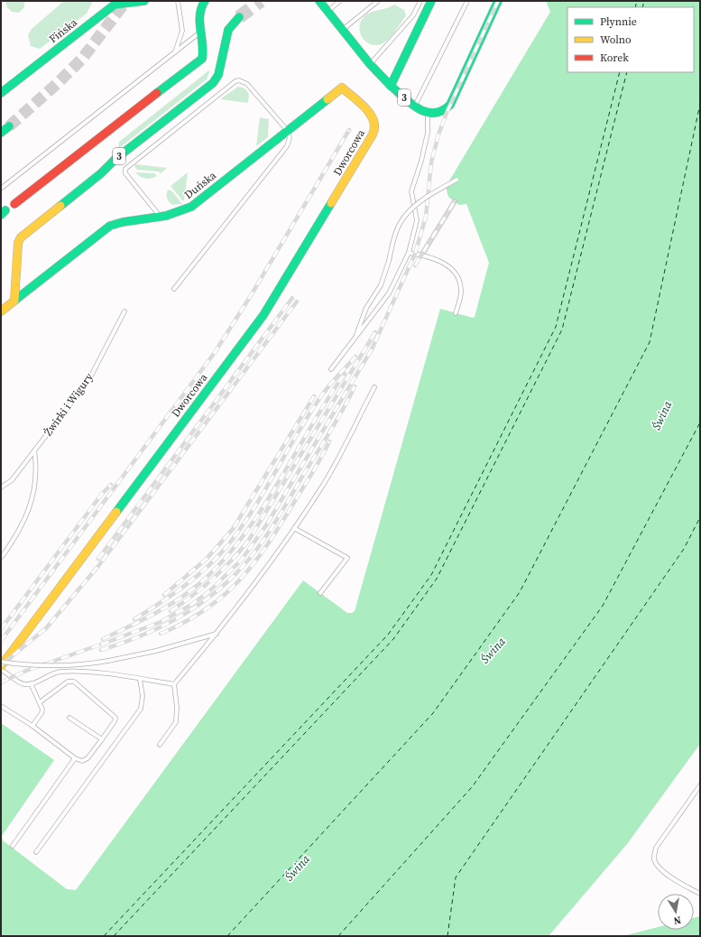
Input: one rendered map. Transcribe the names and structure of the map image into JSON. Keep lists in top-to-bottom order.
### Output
{
  "streets": {
    "main road": [
      "Fińska",
      "3",
      "Dworcowa",
      "Duńska"
    ],
    "lane": ["Żwirki i Wigury"]
  },
  "crossings": [
    ["3", "Duńska"],
    ["Dworcowa", "Duńska"]
  ],
  "water": ["Świna"],
  "legend": ["Płynnie", "Wolno", "Korek"],
  "north": "bottom"
}
